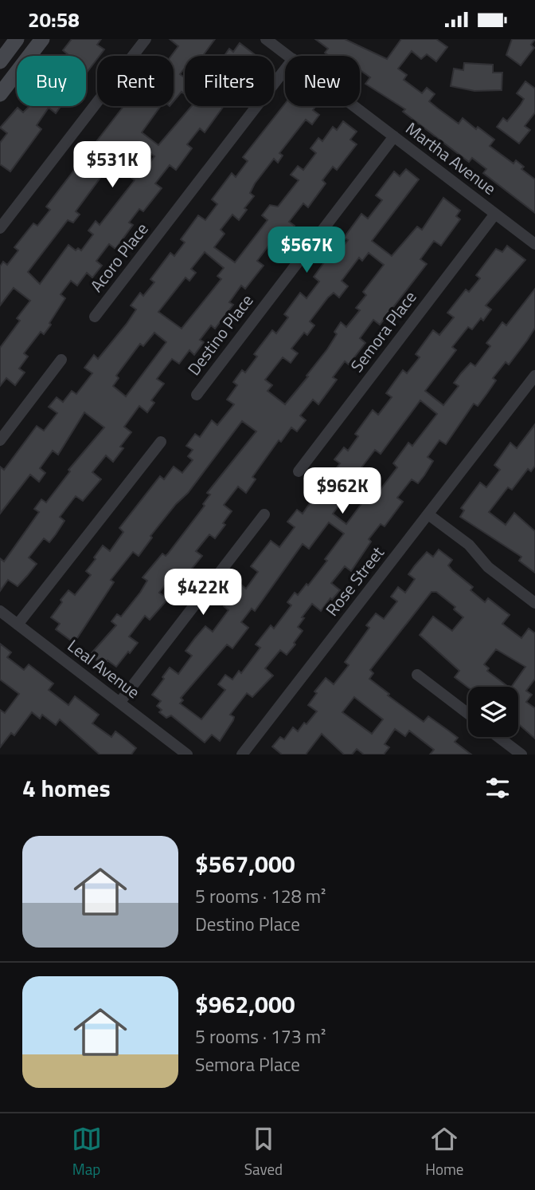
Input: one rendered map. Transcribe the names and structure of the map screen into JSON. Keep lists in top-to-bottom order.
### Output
{
  "streets": {
    "street": [
      "Martha Avenue",
      "Acoro Place",
      "Semora Place",
      "Destino Place",
      "Rose Street",
      "Leal Avenue"
    ]
  },
  "crossings": [
    ["Martha Avenue", "Semora Place"],
    ["Martha Avenue", "Destino Place"]
  ],
  "page": {
    "status": "20:58",
    "chip": [
      "Buy",
      "Rent",
      "Filters",
      "New"
    ],
    "price": [
      "$531K",
      "$567K",
      "$962K",
      "$422K"
    ],
    "heading": "4 homes",
    "list": [
      {
        "name": "$567,000",
        "note": "5 rooms · 128 m² · Destino Place"
      },
      {
        "name": "$962,000",
        "note": "5 rooms · 173 m² · Semora Place"
      }
    ],
    "tabs": ["Map", "Saved", "Home"]
  }
}
